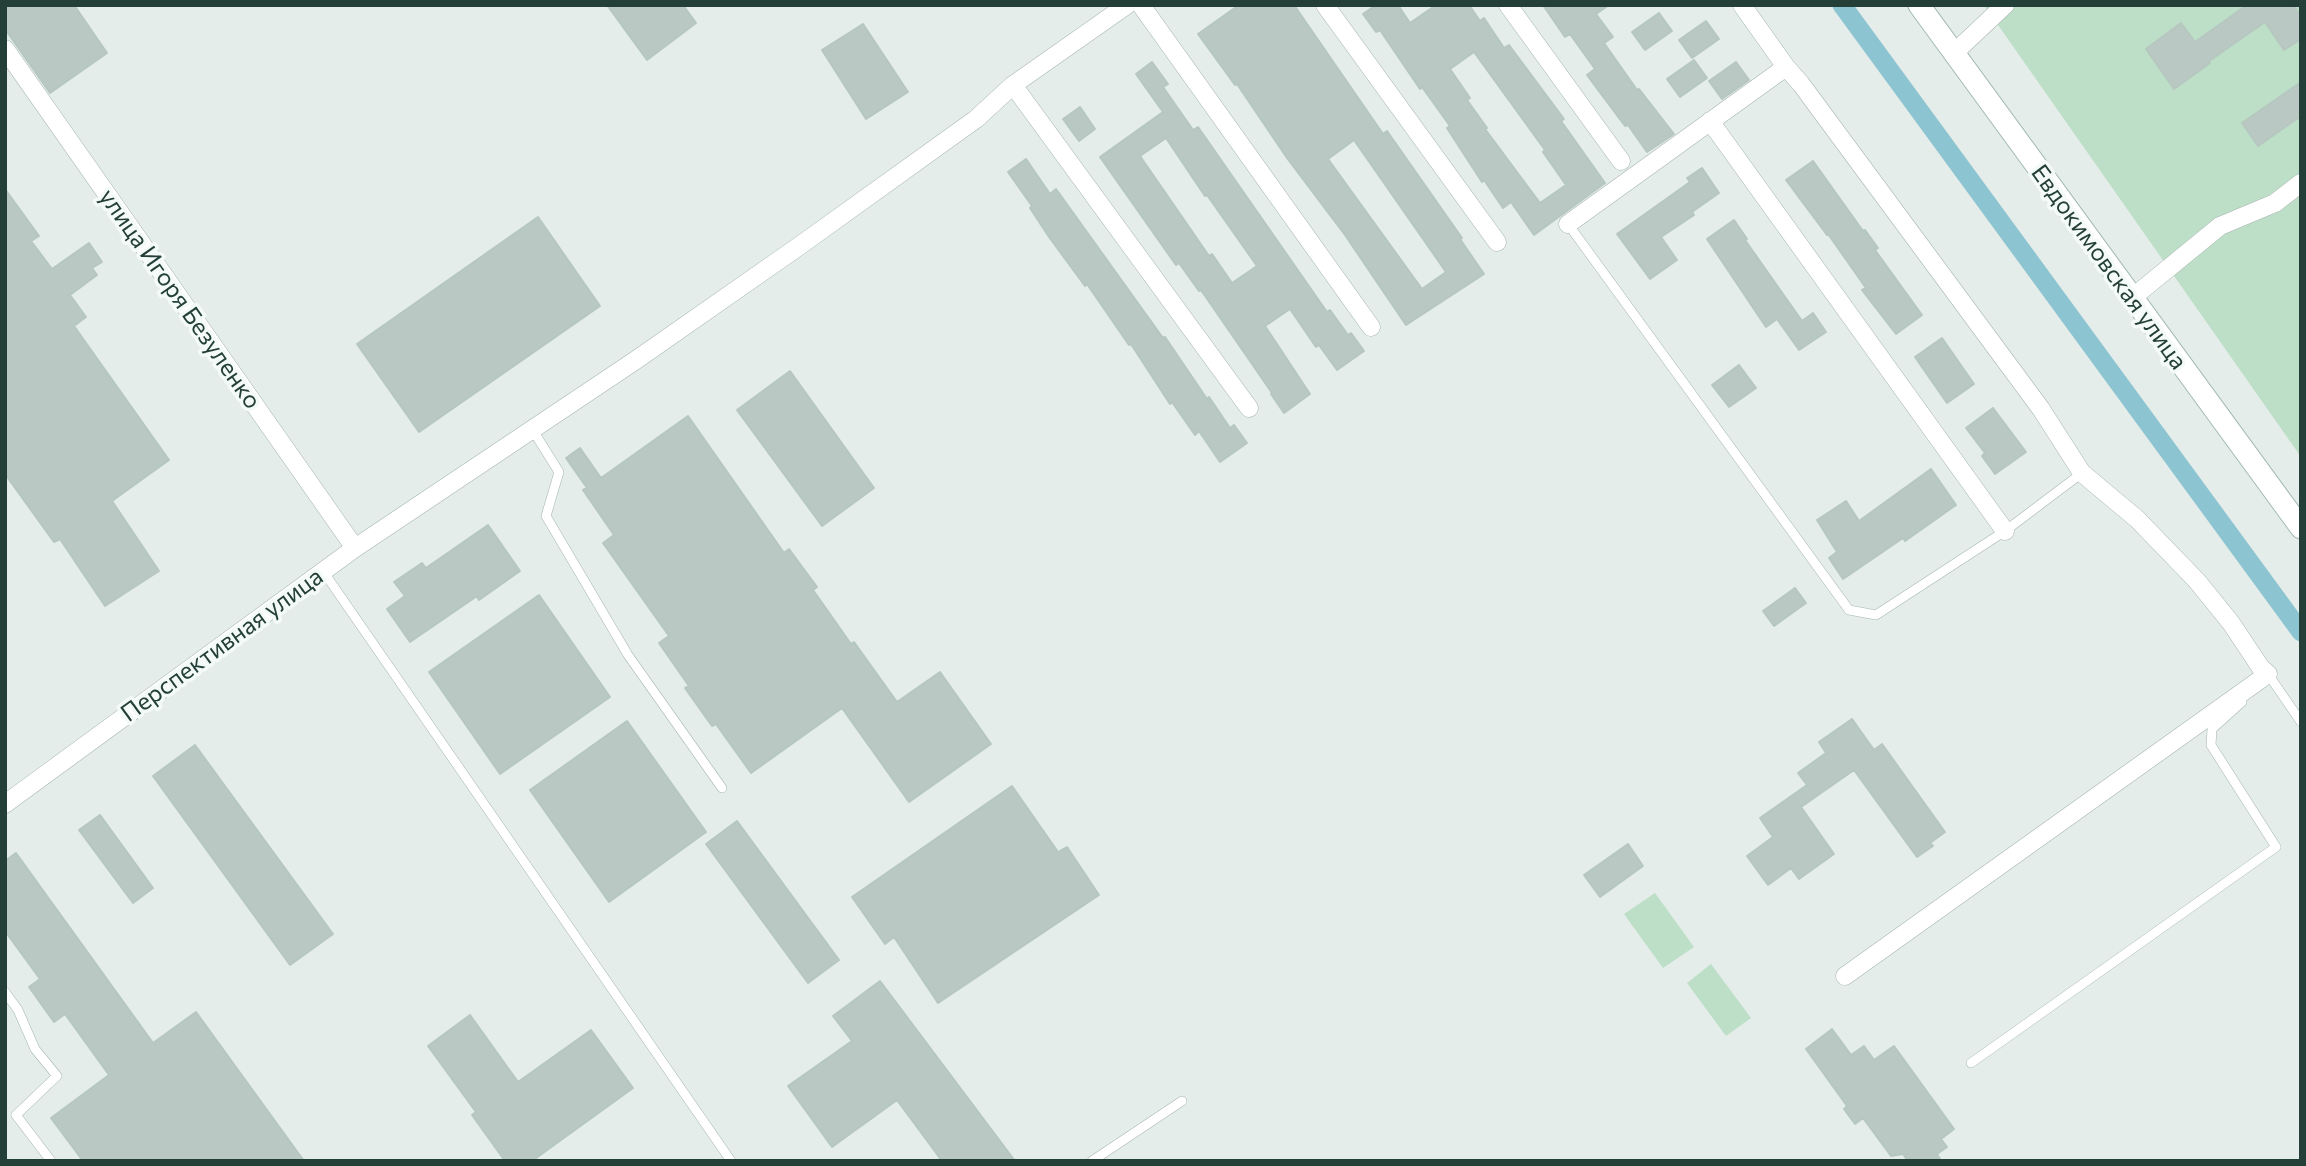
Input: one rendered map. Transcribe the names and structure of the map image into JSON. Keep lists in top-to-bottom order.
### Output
{
  "streets": {
    "main road": ["Евдокимовская улица"],
    "street": ["улица Игоря Безуленко", "Перспективная улица"]
  },
  "crossings": [
    ["улица Игоря Безуленко", "Перспективная улица"]
  ]
}
